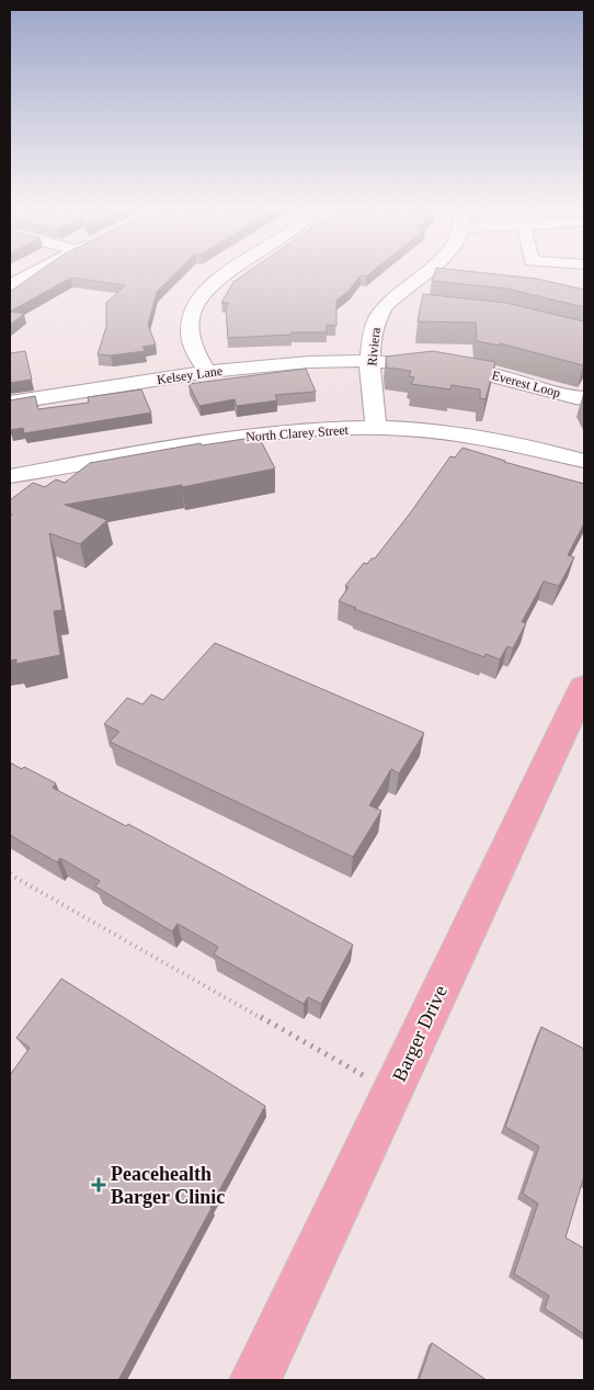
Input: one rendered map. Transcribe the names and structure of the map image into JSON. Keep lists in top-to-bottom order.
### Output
{
  "streets": {
    "main road": ["Barger Drive"],
    "street": [
      "Riviera",
      "Kelsey Lane",
      "Everest Loop",
      "North Clarey Street"
    ]
  },
  "crossings": [
    ["Riviera", "Kelsey Lane"],
    ["Riviera", "Everest Loop"],
    ["Riviera", "North Clarey Street"],
    ["Kelsey Lane", "Everest Loop"]
  ],
  "places": {
    "health": ["Peacehealth Barger Clinic"]
  }
}
